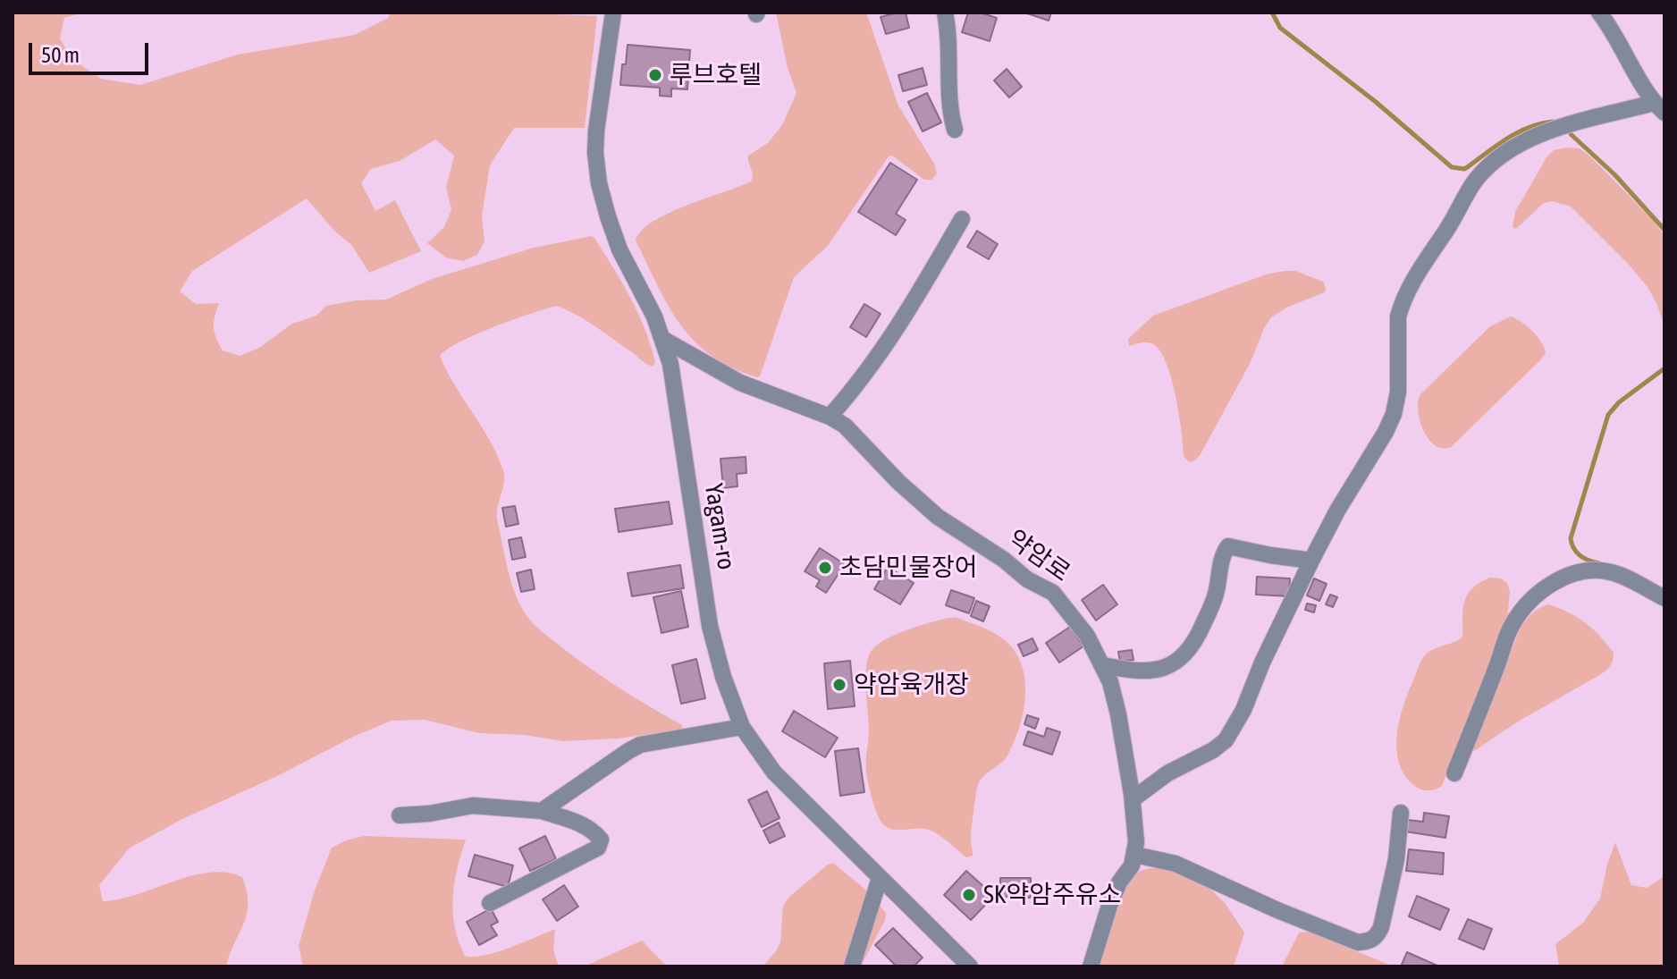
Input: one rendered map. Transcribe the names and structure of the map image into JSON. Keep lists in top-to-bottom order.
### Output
{
  "streets": {
    "street": ["Yagam-ro", "약암로"]
  },
  "crossings": [
    ["Yagam-ro", "약암로"]
  ],
  "places": [
    "루브호텔",
    "초담민물장어",
    "약암육개장",
    "SK약암주유소"
  ],
  "scale_bar": "50 m"
}
